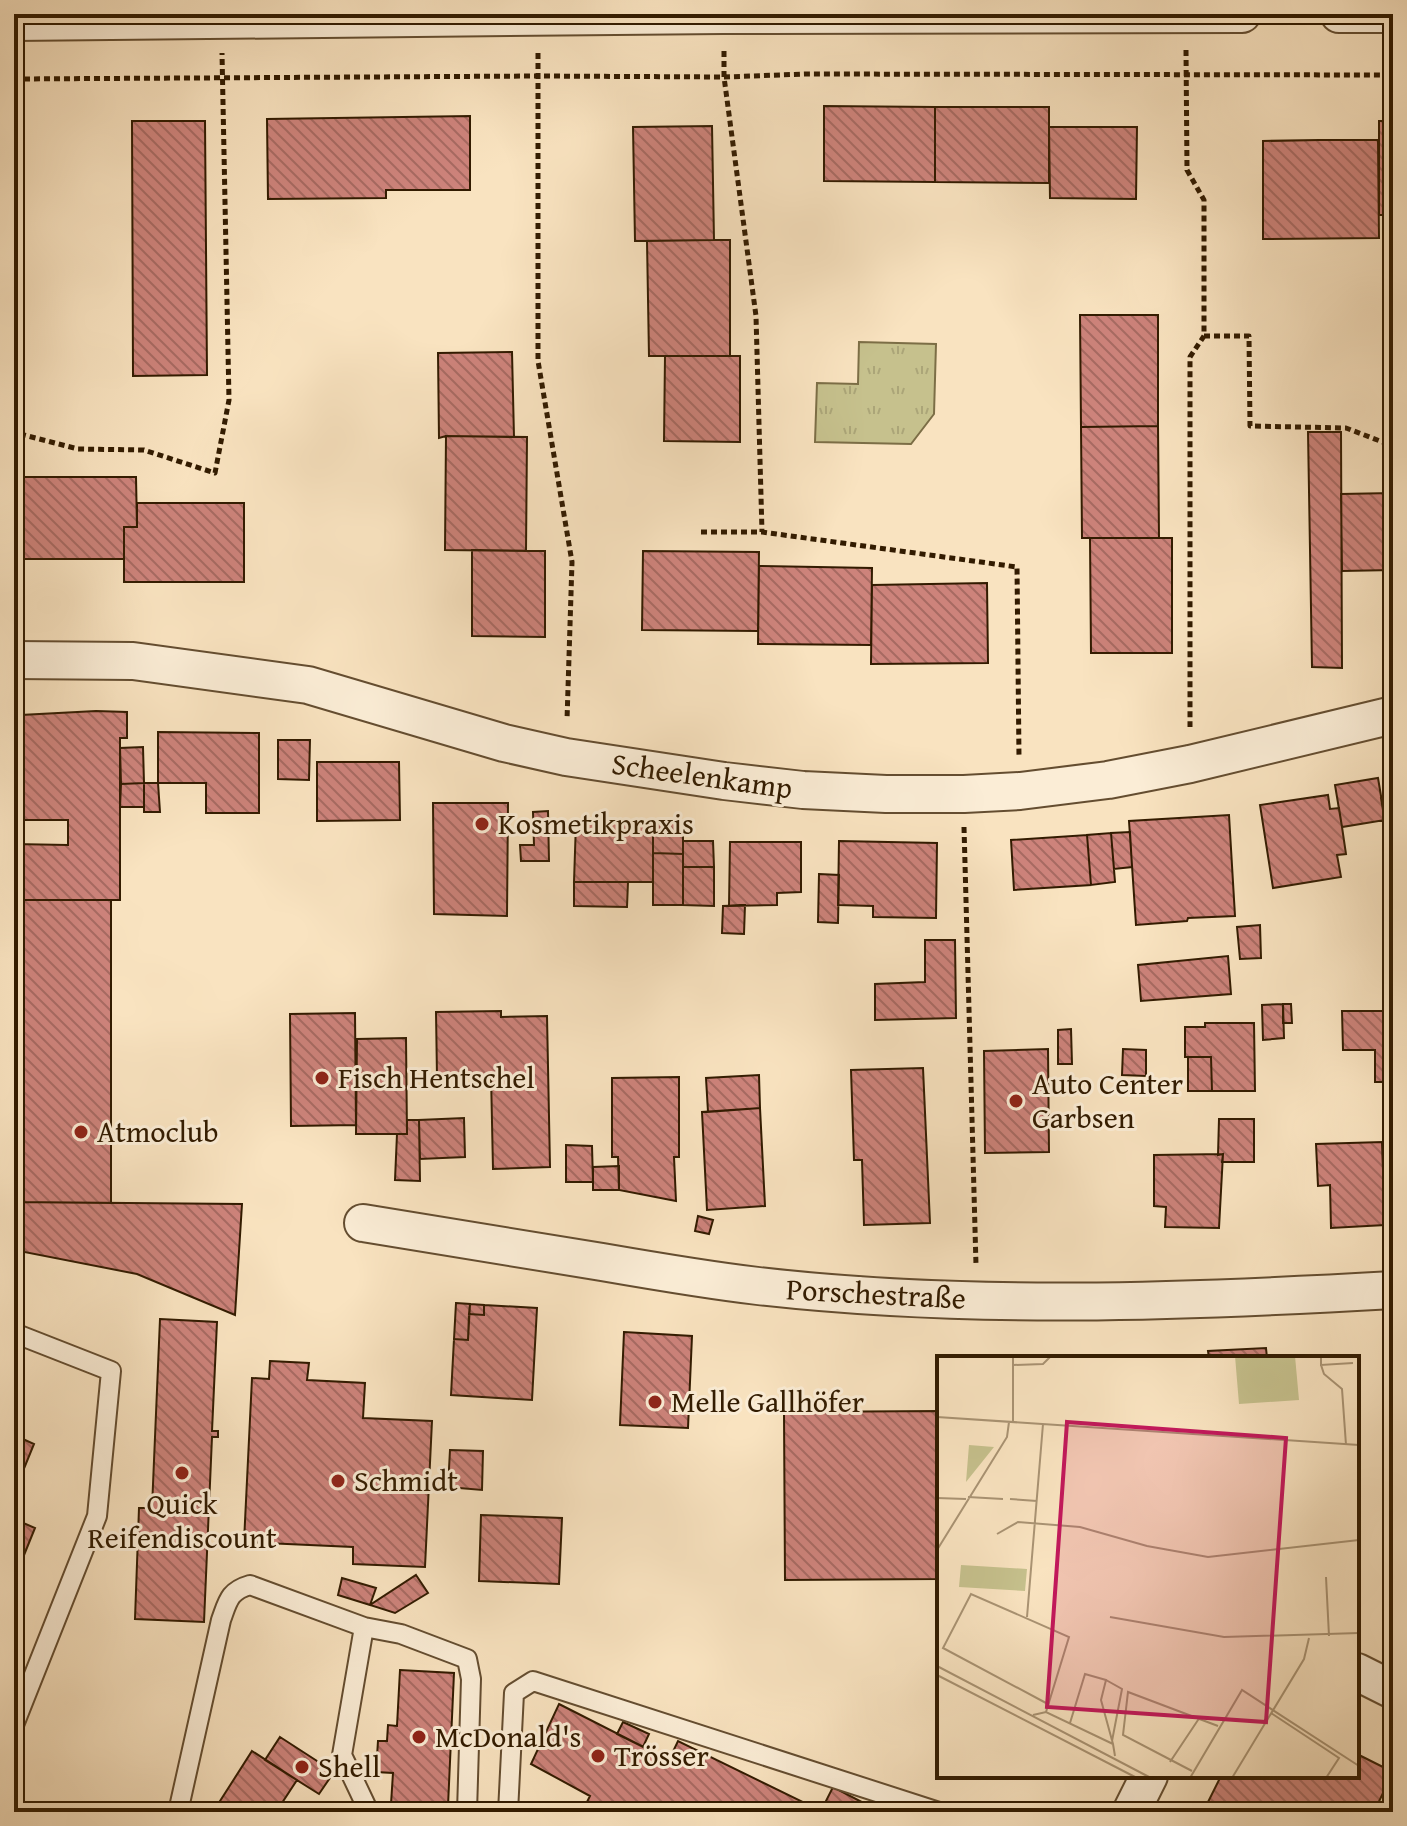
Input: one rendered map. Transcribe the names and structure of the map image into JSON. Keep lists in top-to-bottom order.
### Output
{
  "streets": {
    "street": ["Scheelenkamp", "Porschestraße"]
  },
  "places": [
    "Kosmetikpraxis",
    "Fisch Hentschel",
    "Auto Center Garbsen",
    "Atmoclub",
    "Melle Gallhöfer",
    "Quick Reifendiscount",
    "Schmidt",
    "McDonald's",
    "Trösser",
    "Shell"
  ]
}
